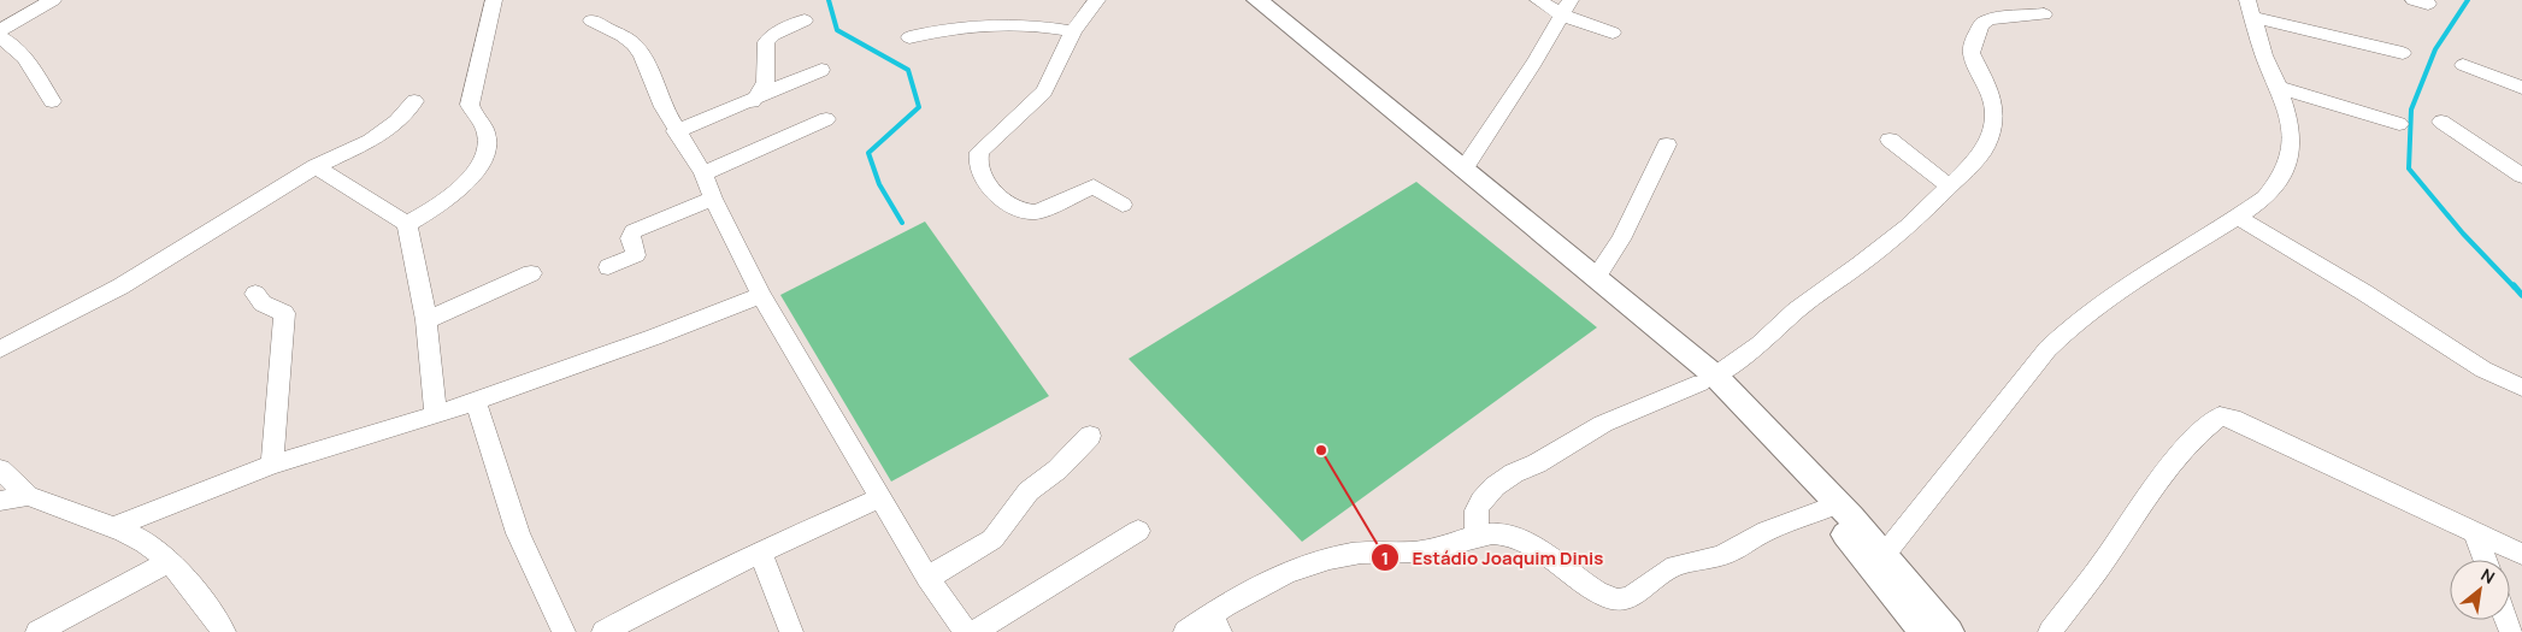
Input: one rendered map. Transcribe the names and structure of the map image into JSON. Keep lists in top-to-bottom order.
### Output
{
  "places": ["Estádio Joaquim Dinis"],
  "north": "top right"
}
